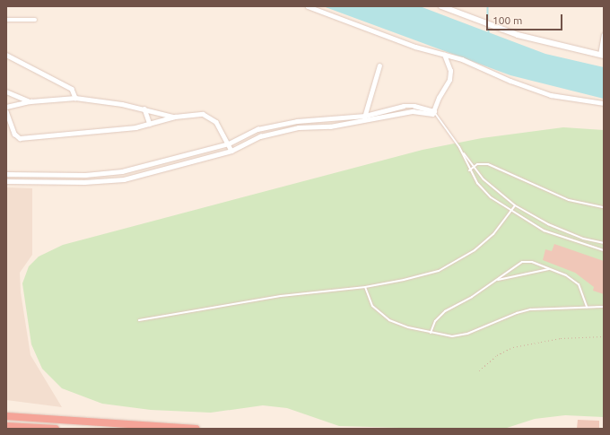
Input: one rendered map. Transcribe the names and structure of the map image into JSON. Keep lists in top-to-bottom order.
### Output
{
  "scale_bar": "100 m"
}
